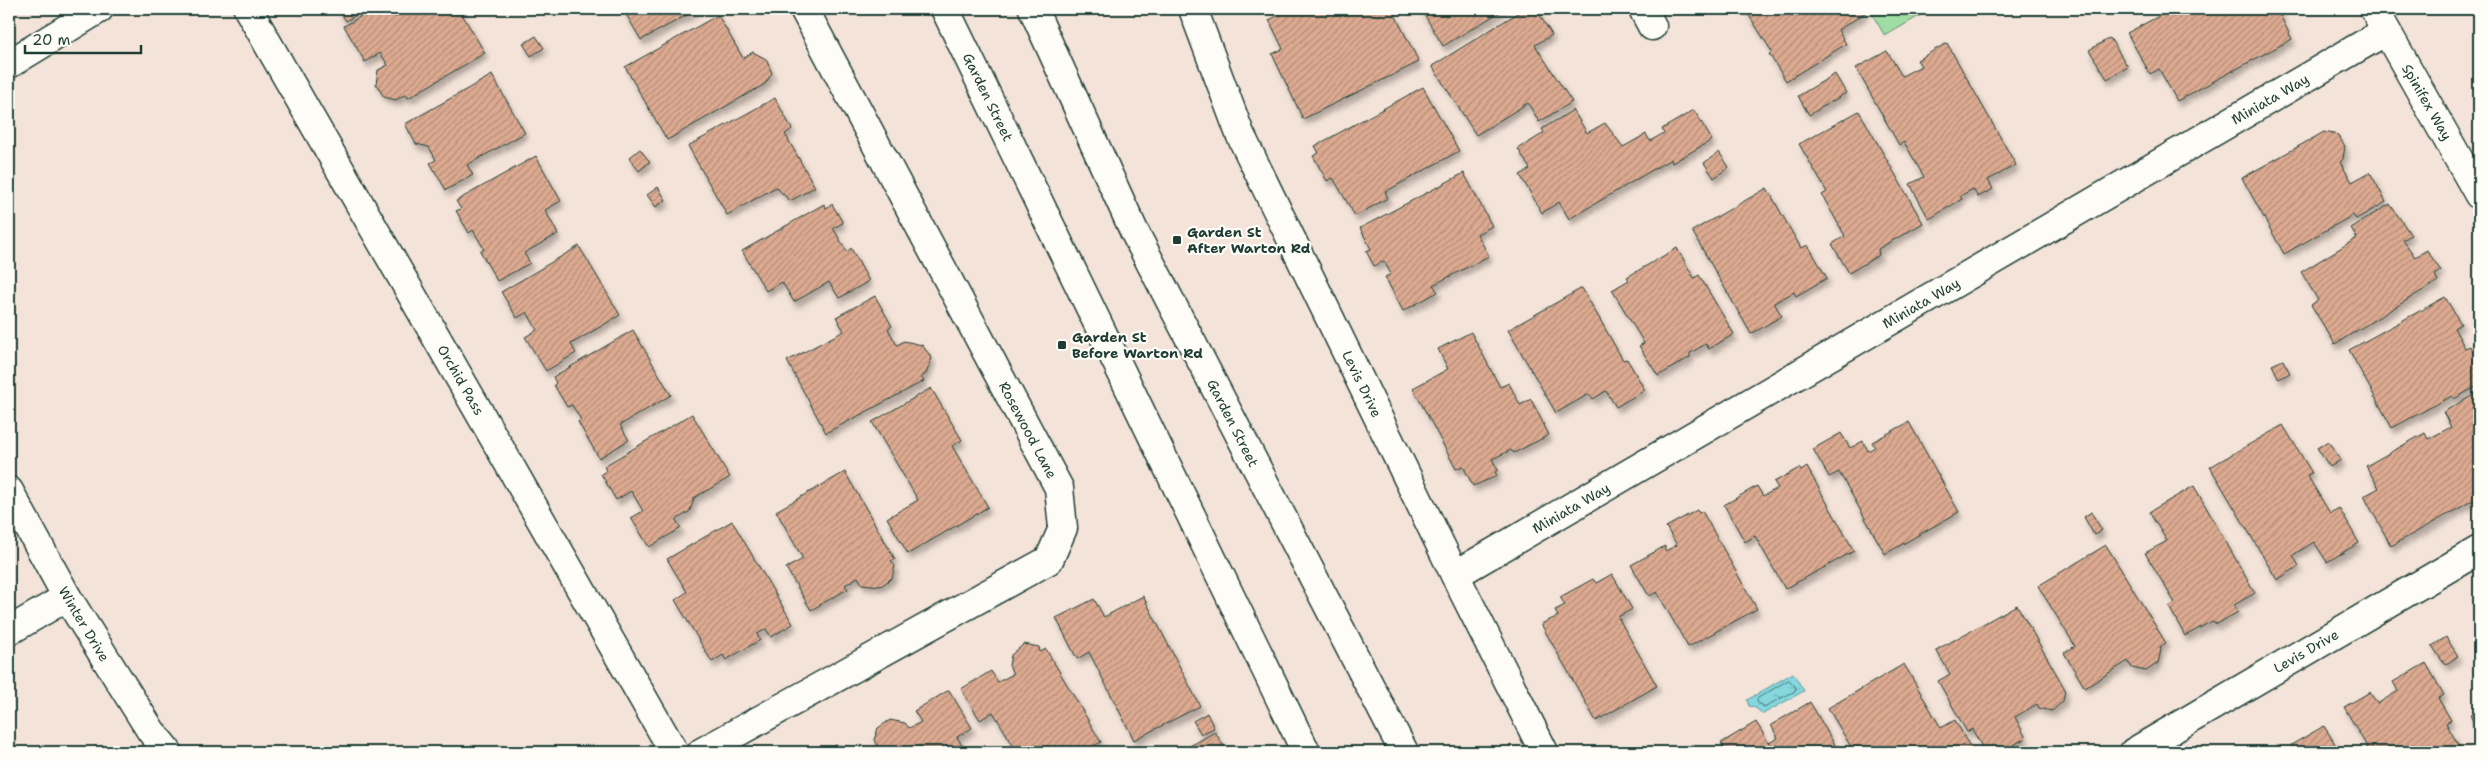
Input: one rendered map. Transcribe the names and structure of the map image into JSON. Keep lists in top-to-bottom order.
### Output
{
  "streets": {
    "street": [
      "Garden Street",
      "Miniata Way",
      "Spinifex Way",
      "Orchid Pass",
      "Levis Drive",
      "Rosewood Lane",
      "Winter Drive"
    ]
  },
  "crossings": [
    ["Miniata Way", "Spinifex Way"],
    ["Miniata Way", "Levis Drive"]
  ],
  "places": {
    "transit": ["Garden St After Warton Rd", "Garden St Before Warton Rd"]
  },
  "scale_bar": "20 m"
}
